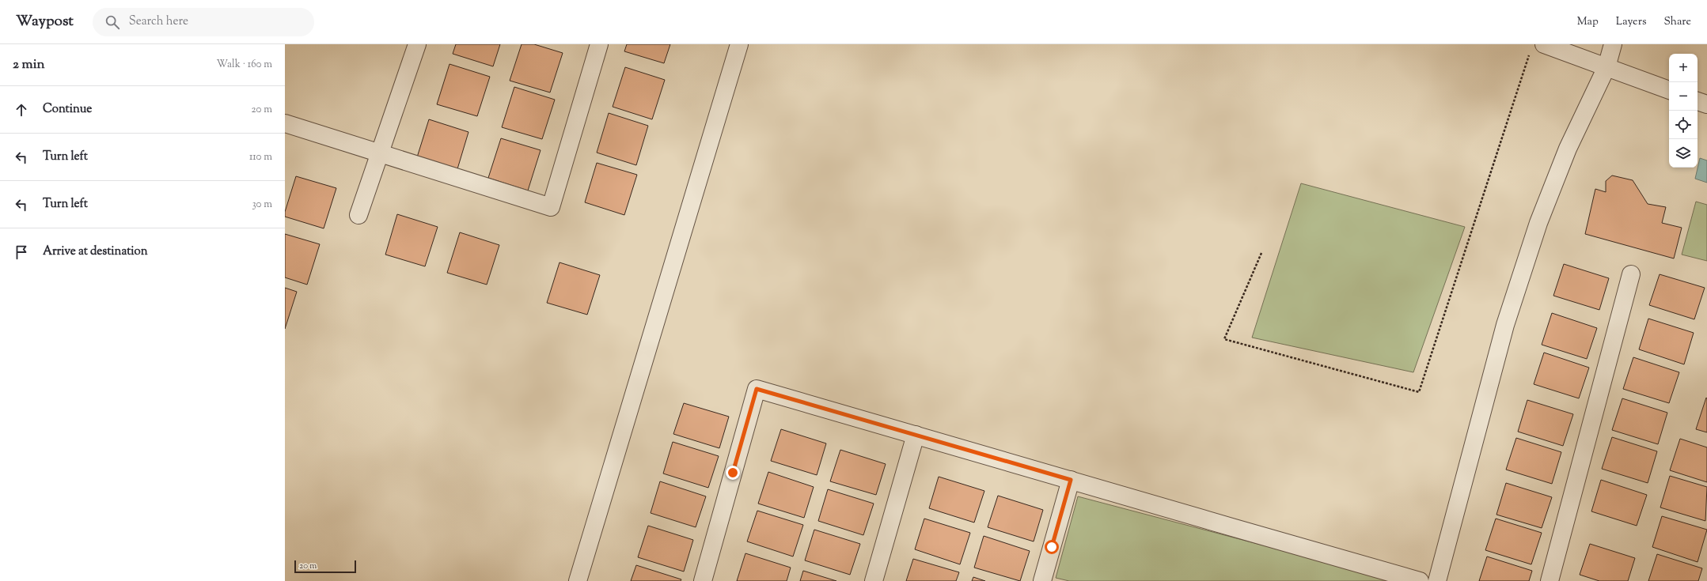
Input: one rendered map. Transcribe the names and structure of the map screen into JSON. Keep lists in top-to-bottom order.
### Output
{
  "scale_bar": "20 m",
  "page": {
    "header": "Waypost",
    "search": "Search here",
    "nav": ["Map", "Layers", "Share"],
    "heading": ["2 min", "Walk · 160 m"],
    "map_buttons": ["+", "−"],
    "list": [
      ["Continue", "20 m"],
      ["Turn left", "110 m"],
      ["Turn left", "30 m"],
      "Arrive at destination"
    ],
    "scale": "20 m"
  }
}
